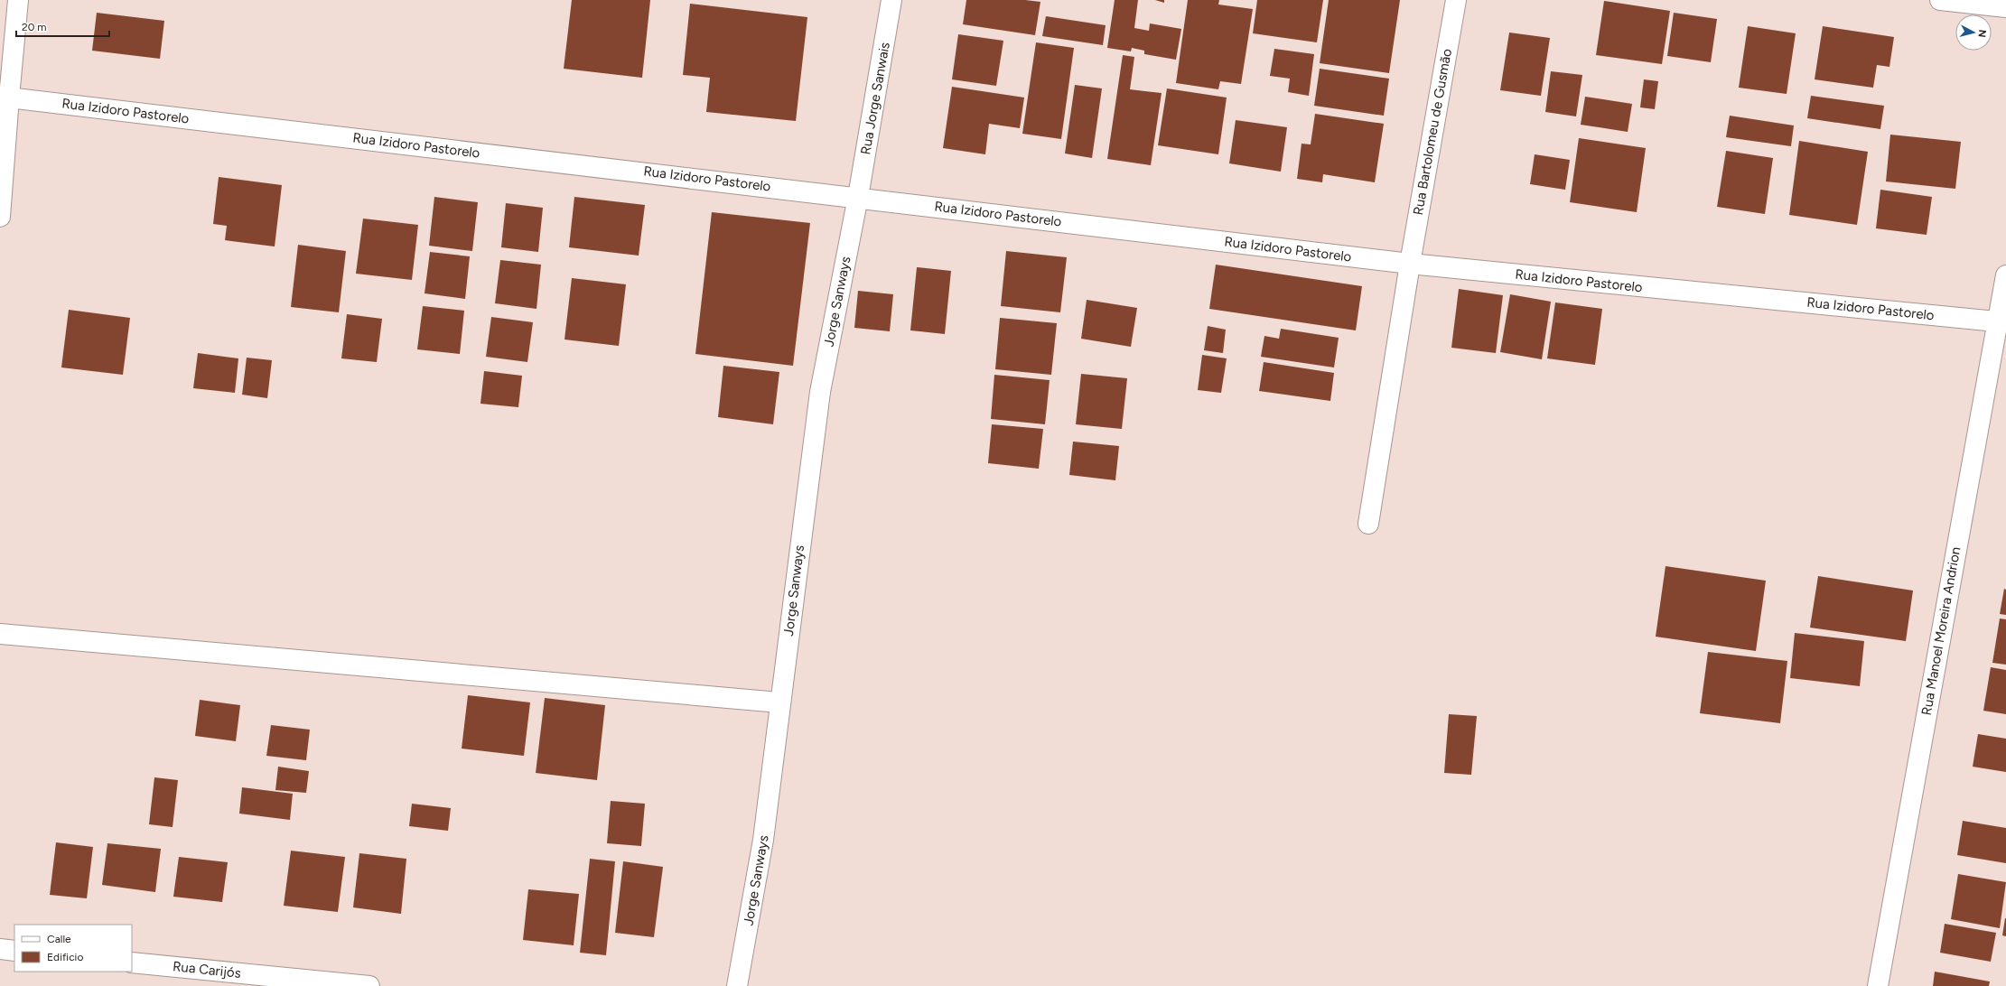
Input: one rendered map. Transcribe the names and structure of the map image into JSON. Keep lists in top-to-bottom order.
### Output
{
  "streets": {
    "street": [
      "Rua Jorge Sanwais",
      "Rua Izidoro Pastorelo",
      "Rua Bartolomeu de Gusmão",
      "Jorge Sanways",
      "Rua Manoel Moreira Andrion",
      "Rua Carijós"
    ]
  },
  "crossings": [
    ["Rua Jorge Sanwais", "Rua Izidoro Pastorelo"],
    ["Rua Jorge Sanwais", "Jorge Sanways"],
    ["Rua Izidoro Pastorelo", "Rua Bartolomeu de Gusmão"],
    ["Rua Izidoro Pastorelo", "Jorge Sanways"],
    ["Rua Izidoro Pastorelo", "Rua Manoel Moreira Andrion"]
  ],
  "legend": ["Calle", "Edificio"],
  "scale_bar": "20 m",
  "north": "right"
}
